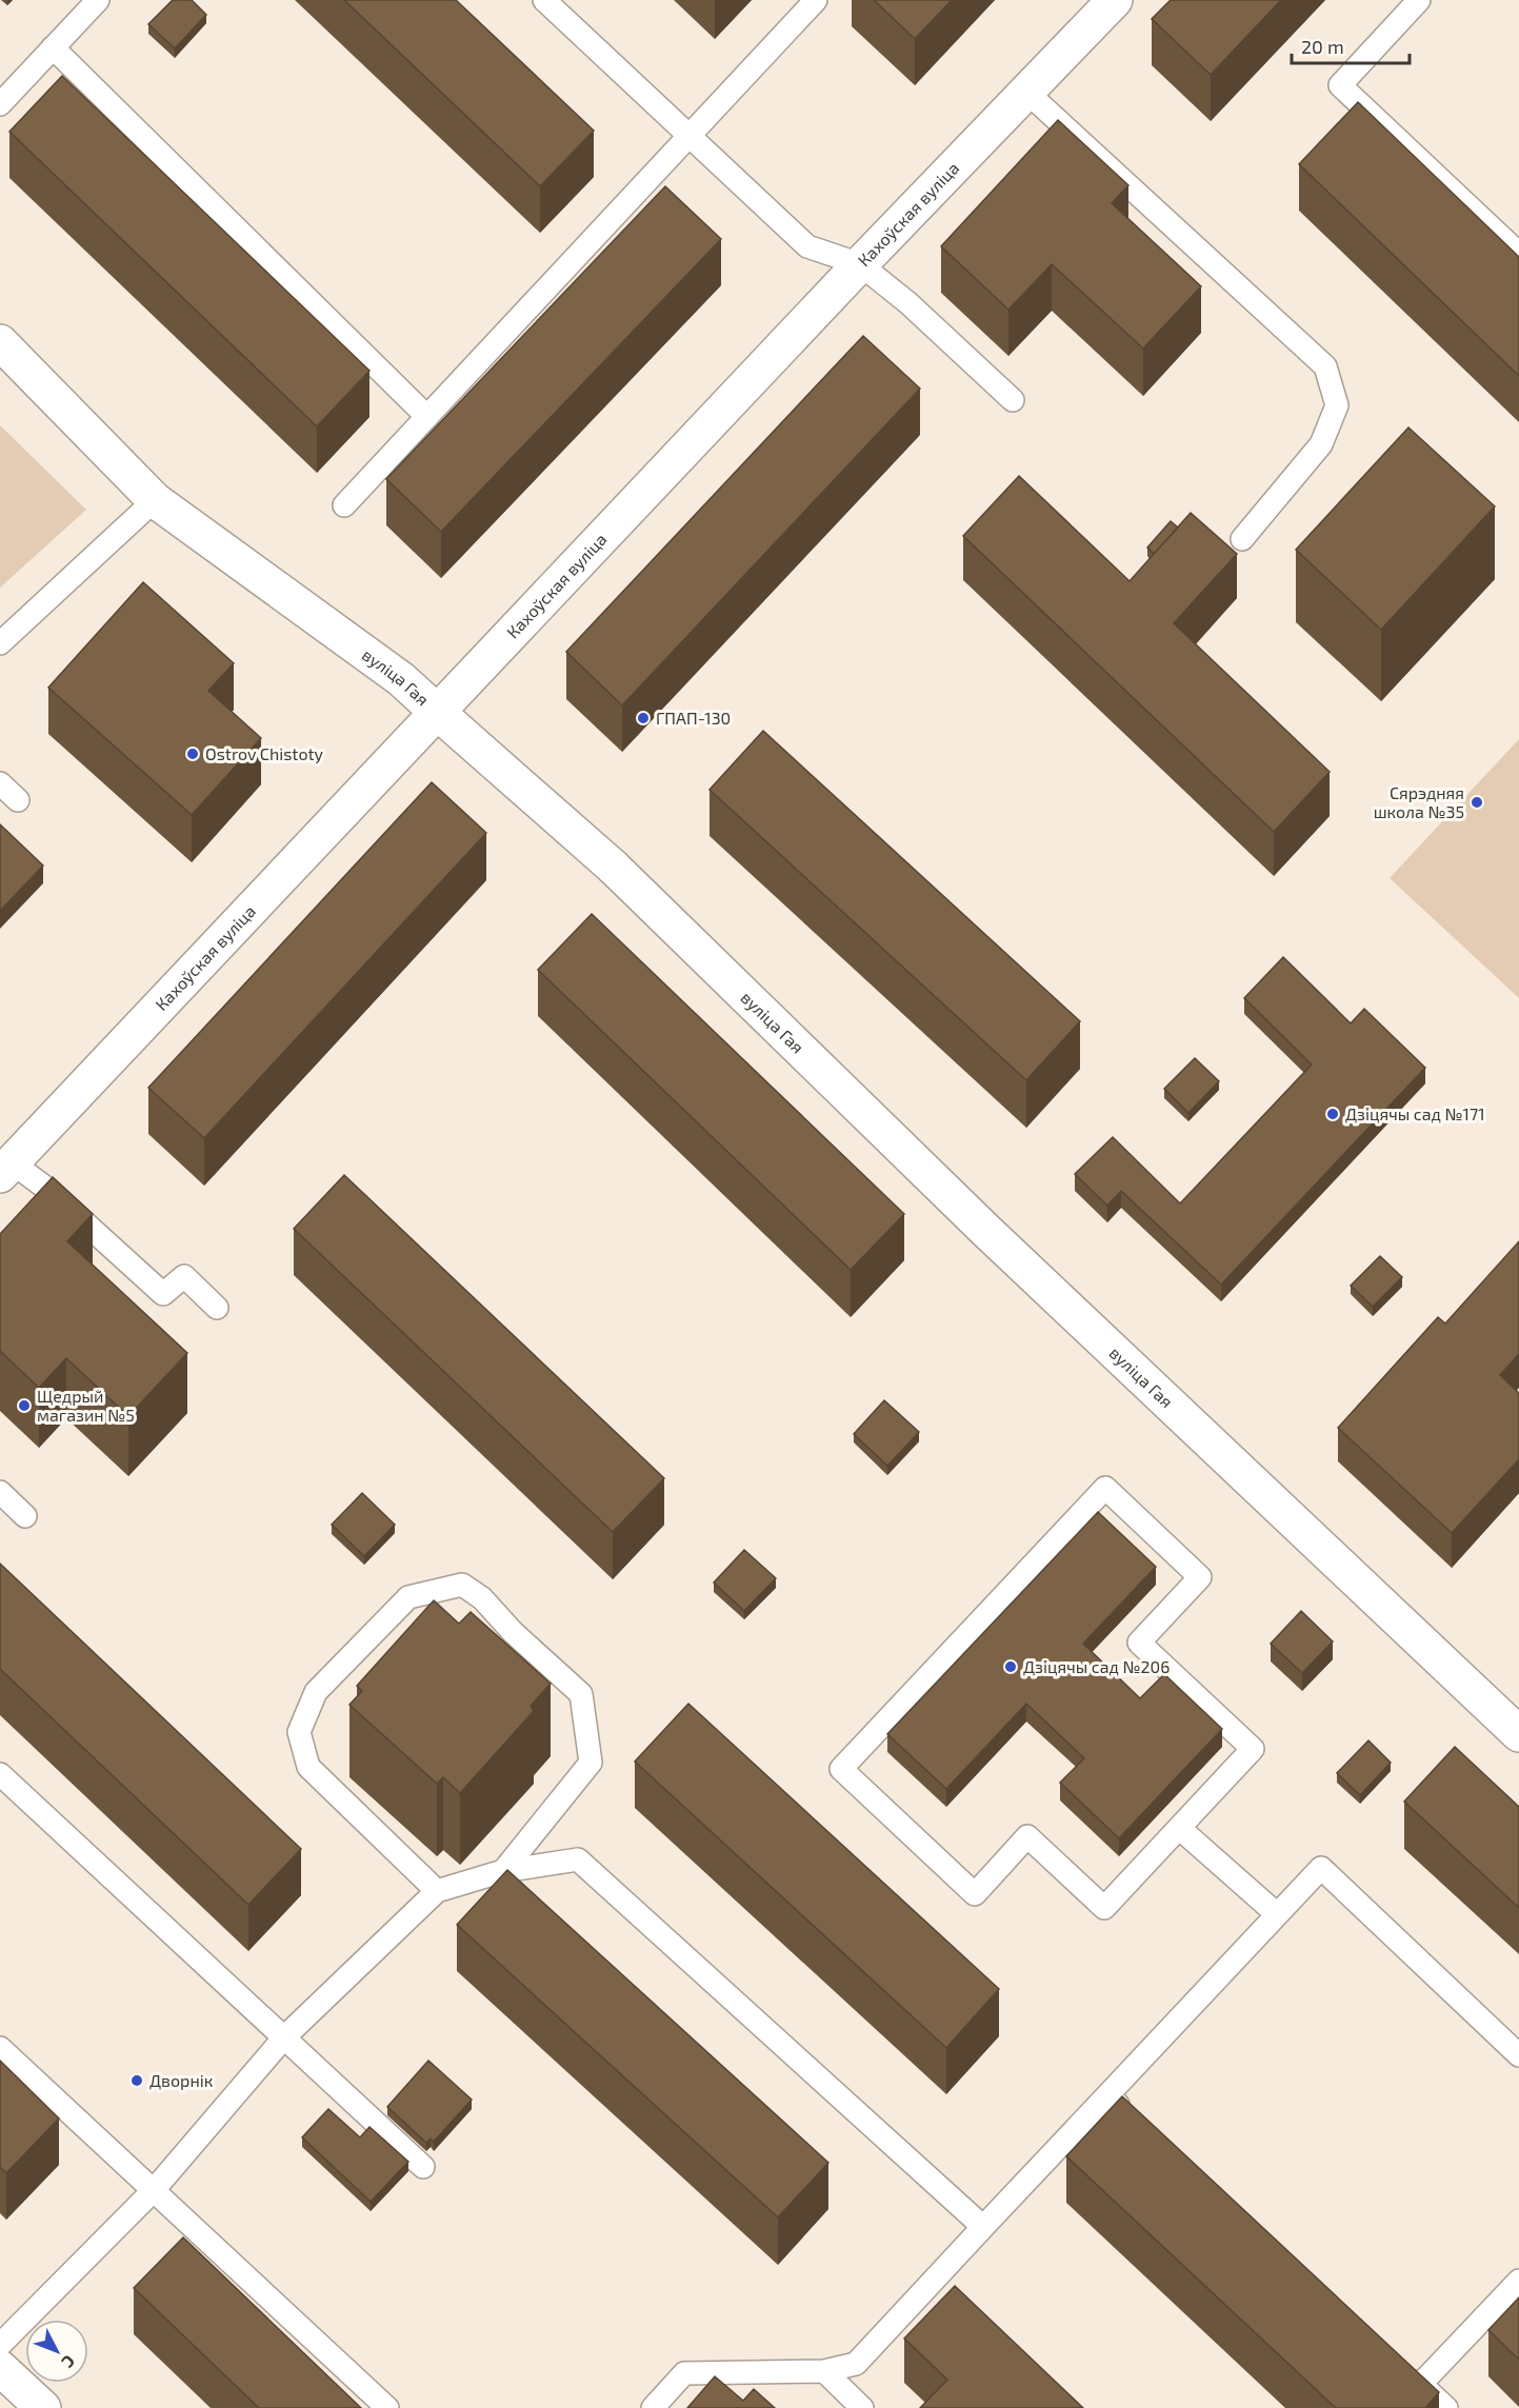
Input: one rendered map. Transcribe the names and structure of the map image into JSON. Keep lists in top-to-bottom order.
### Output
{
  "streets": {
    "street": ["Кахоўская вуліца", "вуліца Гая"]
  },
  "crossings": [
    ["Кахоўская вуліца", "вуліца Гая"]
  ],
  "places": [
    "ГПАП-130",
    "Ostrov Chistoty",
    "Сярэдняя школа №35",
    "Дзіцячы сад №171",
    "Щедрый магазин №5",
    "Дзіцячы сад №206",
    "Дворнік"
  ],
  "scale_bar": "20 m",
  "north": "bottom right"
}
